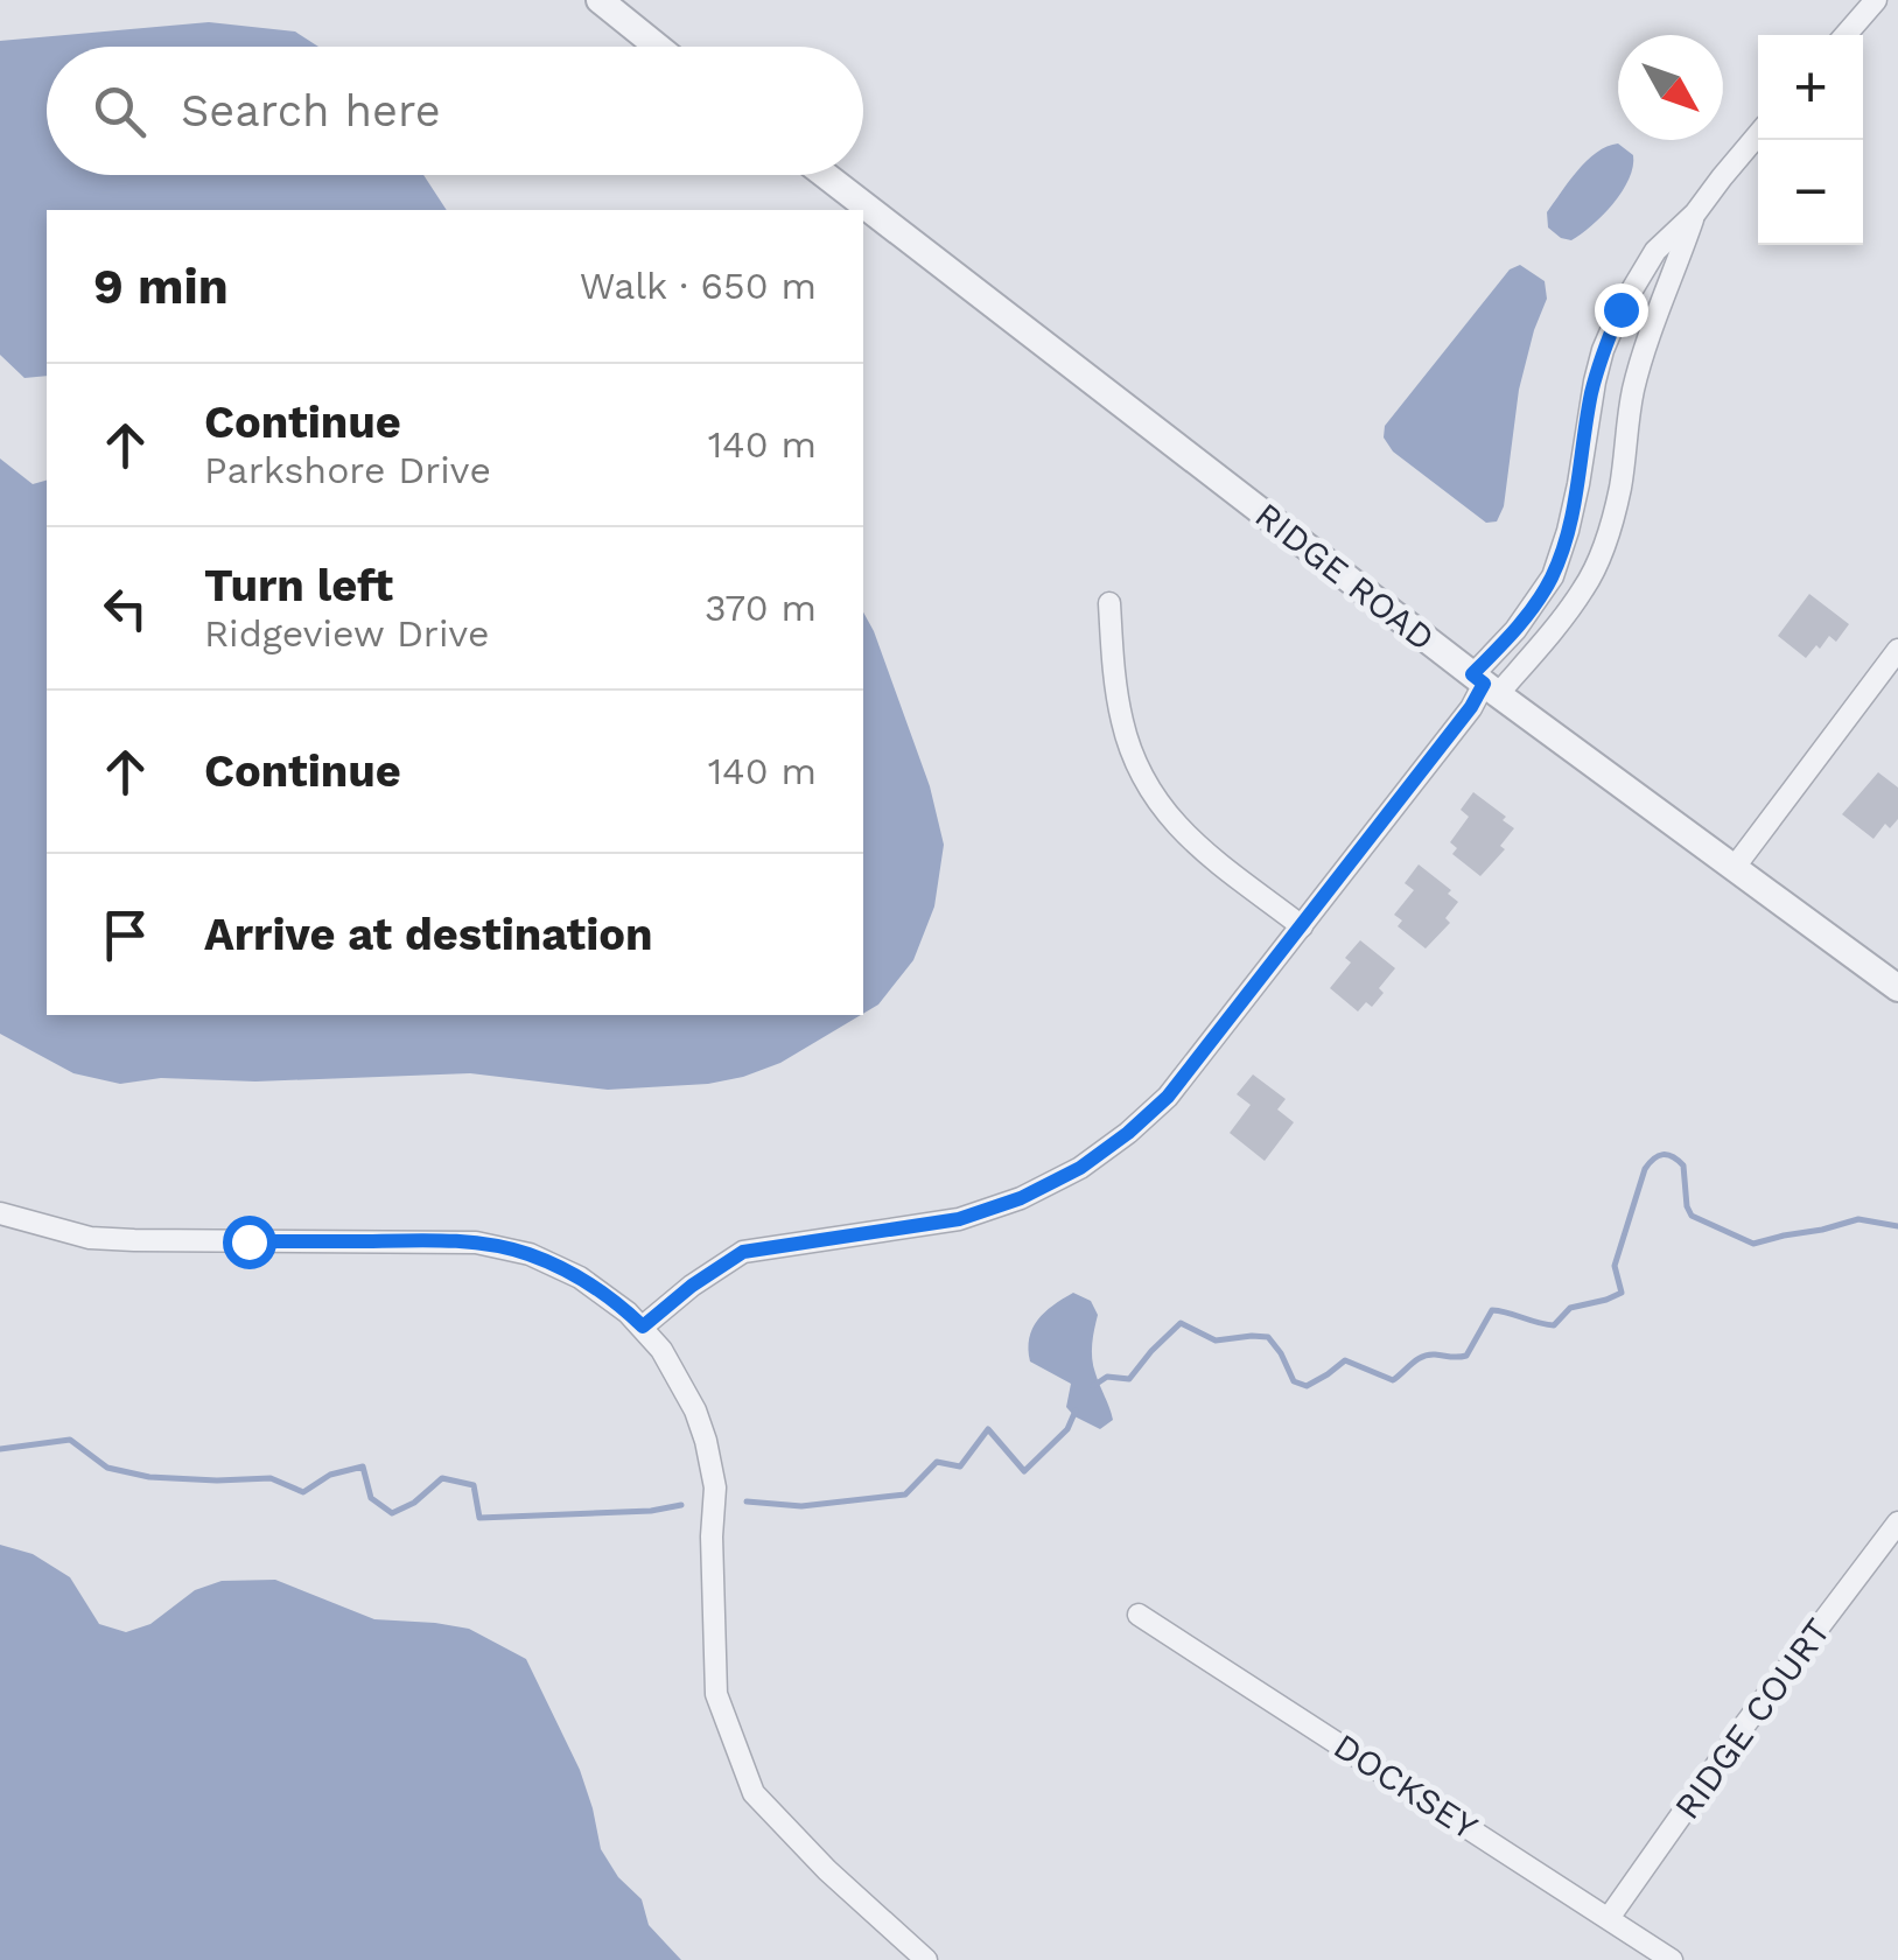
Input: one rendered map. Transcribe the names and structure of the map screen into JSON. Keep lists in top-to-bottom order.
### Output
{
  "streets": {
    "street": ["RIDGE ROAD", "RIDGE COURT", "DOCKSEY"]
  },
  "crossings": [
    ["RIDGE COURT", "DOCKSEY"]
  ],
  "north": "bottom right",
  "page": {
    "map_buttons": ["+", "−"],
    "search": "Search here",
    "heading": ["9 min", "Walk · 650 m"],
    "list": [
      ["Continue", "Parkshore Drive", "140 m"],
      ["Turn left", "Ridgeview Drive", "370 m"],
      ["Continue", "140 m"],
      "Arrive at destination"
    ]
  }
}
